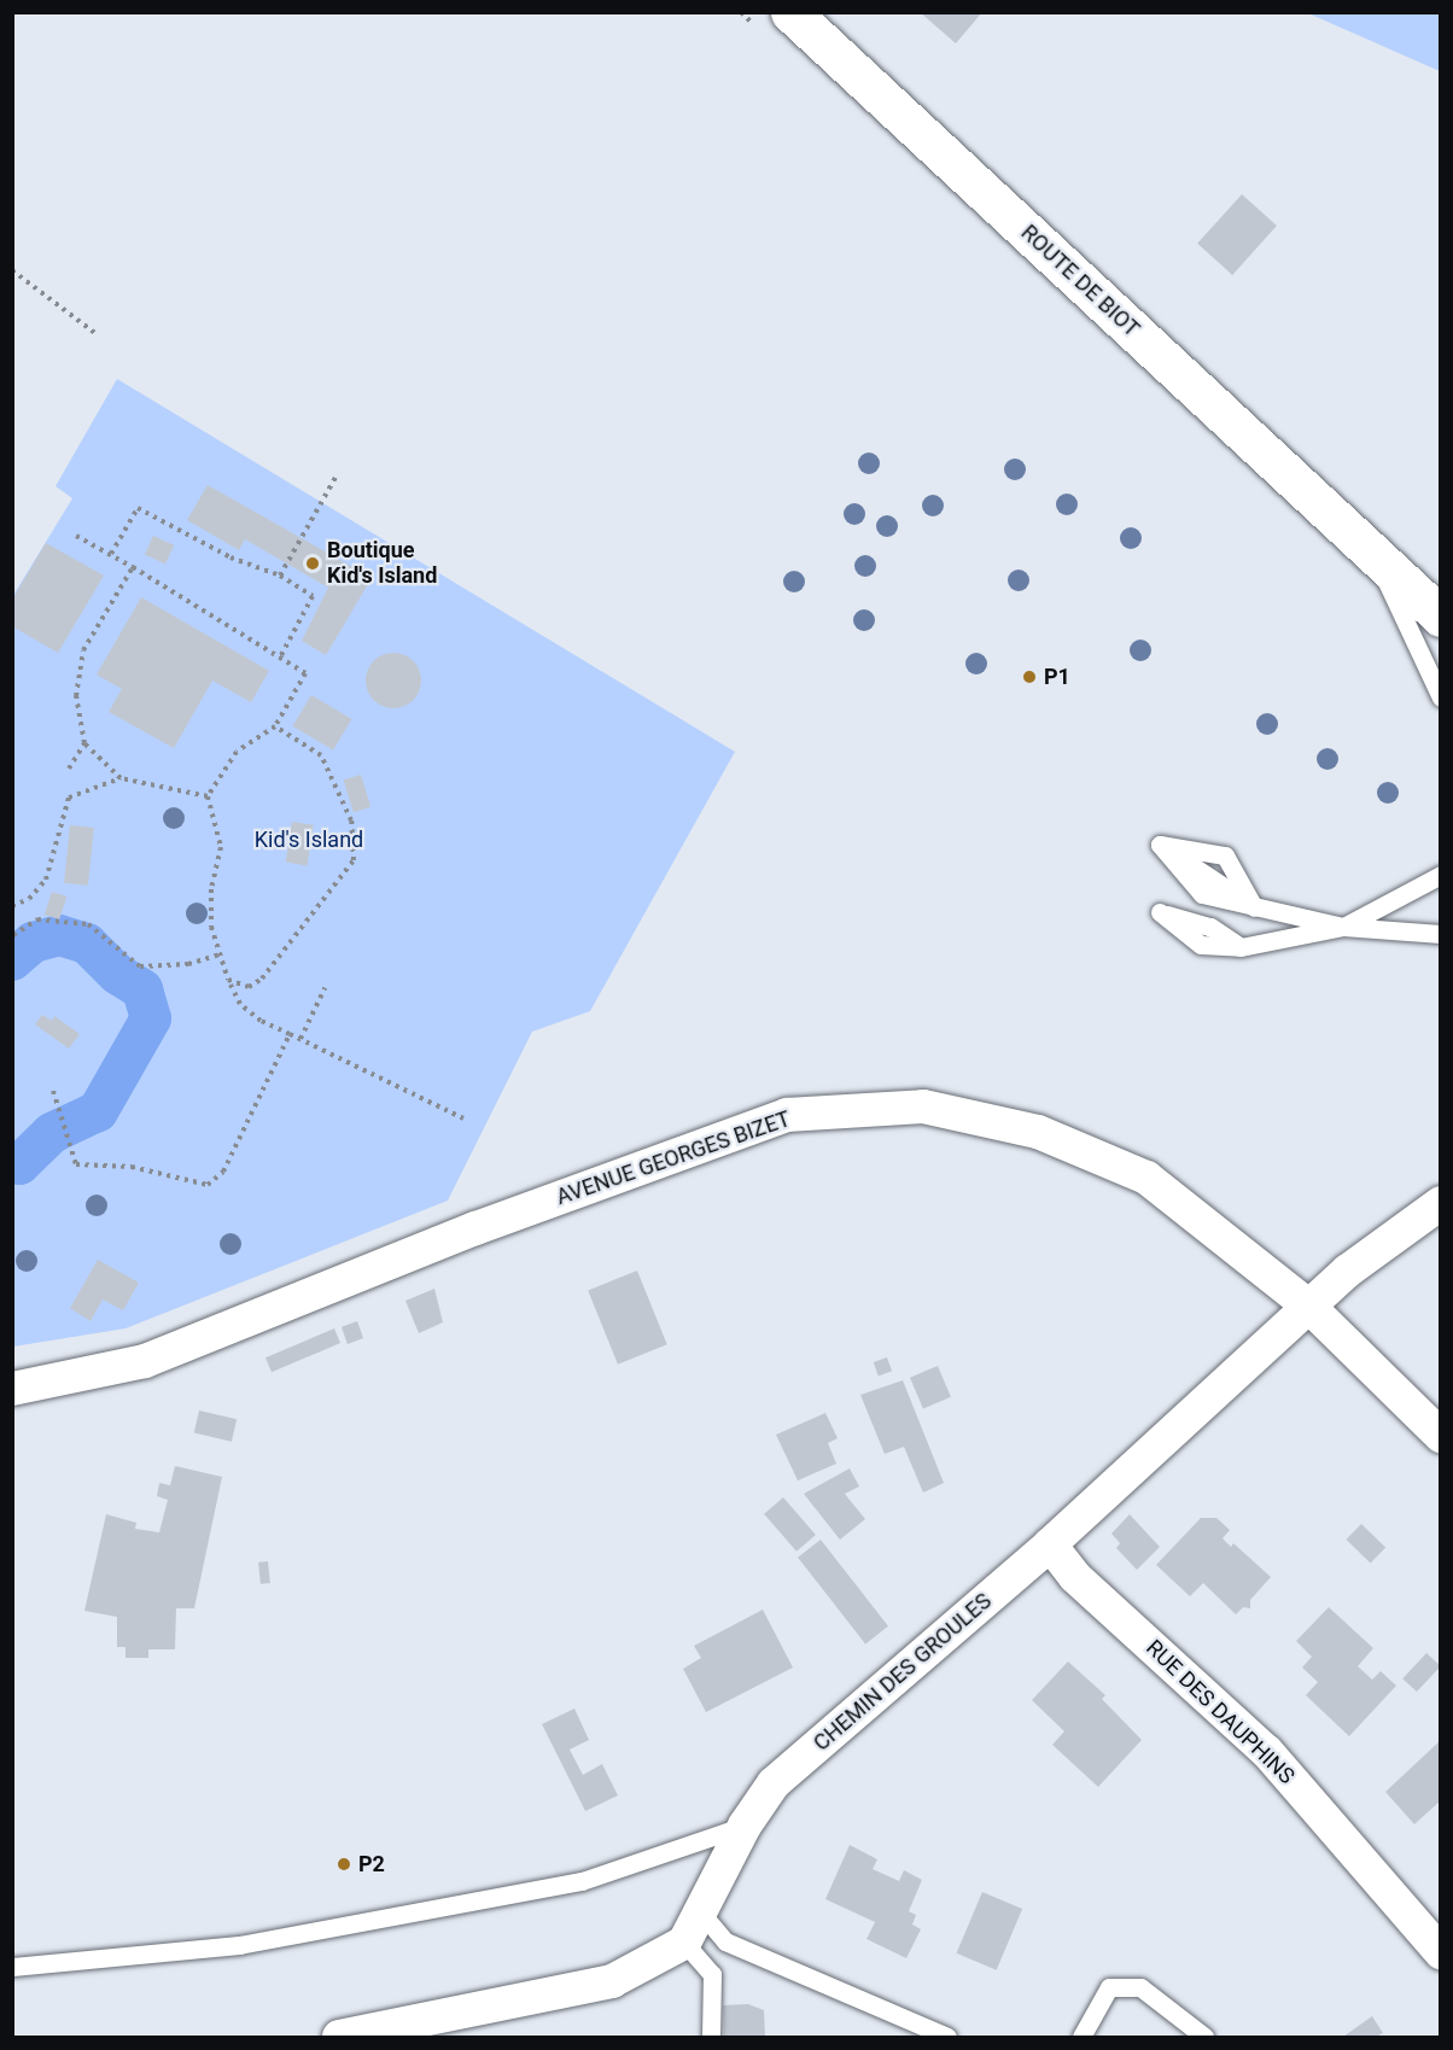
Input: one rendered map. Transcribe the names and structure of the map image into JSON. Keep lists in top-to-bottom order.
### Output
{
  "streets": {
    "main road": ["ROUTE DE BIOT"],
    "street": ["AVENUE GEORGES BIZET", "CHEMIN DES GROULES", "RUE DES DAUPHINS"]
  },
  "crossings": [
    ["AVENUE GEORGES BIZET", "CHEMIN DES GROULES"],
    ["CHEMIN DES GROULES", "RUE DES DAUPHINS"]
  ],
  "parks": ["Kid's Island"],
  "places": ["Boutique Kid's Island", "P1", "P2"]
}
